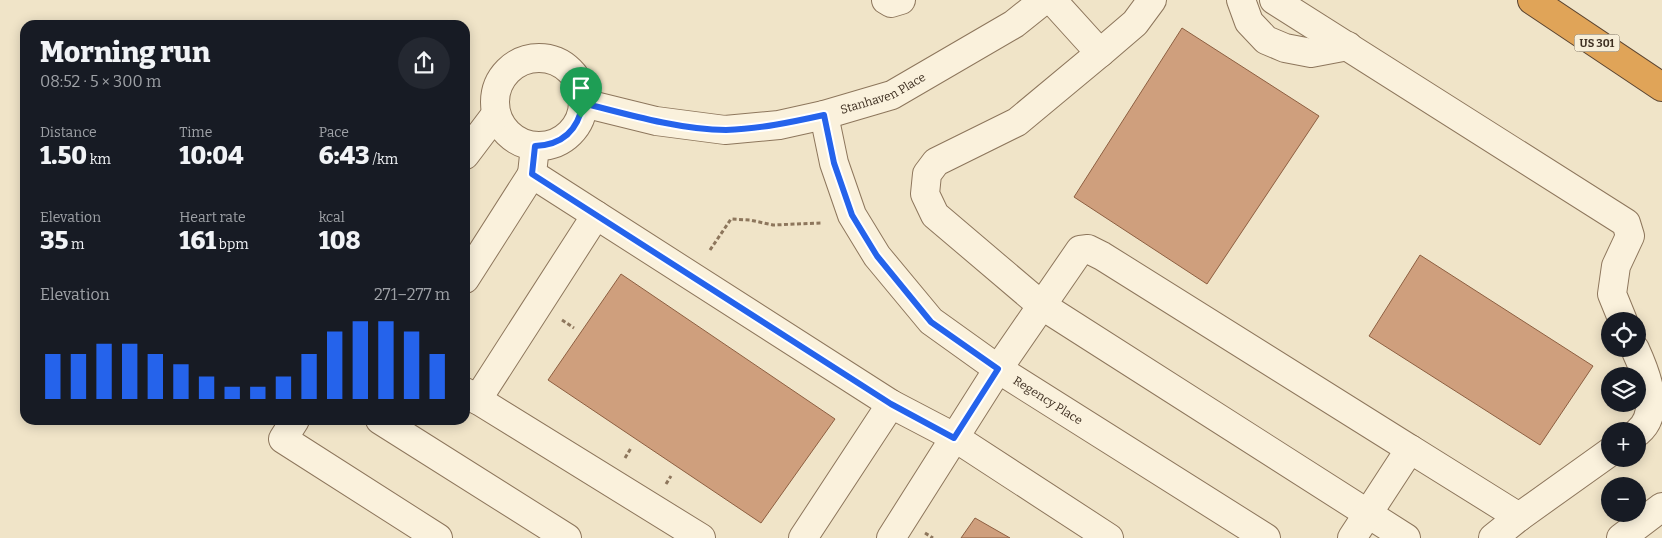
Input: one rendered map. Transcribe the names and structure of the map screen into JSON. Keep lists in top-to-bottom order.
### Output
{
  "streets": {
    "highway": ["US 301"],
    "street": ["Stanhaven Place", "Regency Place"]
  },
  "crossings": [
    ["Stanhaven Place", "Regency Place"]
  ],
  "page": {
    "heading": ["Morning run", "08:52 · 5 × 300 m"],
    "stats": [
      ["Distance", "1.50 km"],
      ["Time", "10:04"],
      ["Pace", "6:43 /km"],
      ["Elevation", "35 m"],
      ["Heart rate", "161 bpm"],
      ["kcal", "108"]
    ],
    "chart": ["Elevation", "271–277 m"],
    "map_buttons": ["+", "−"]
  }
}
